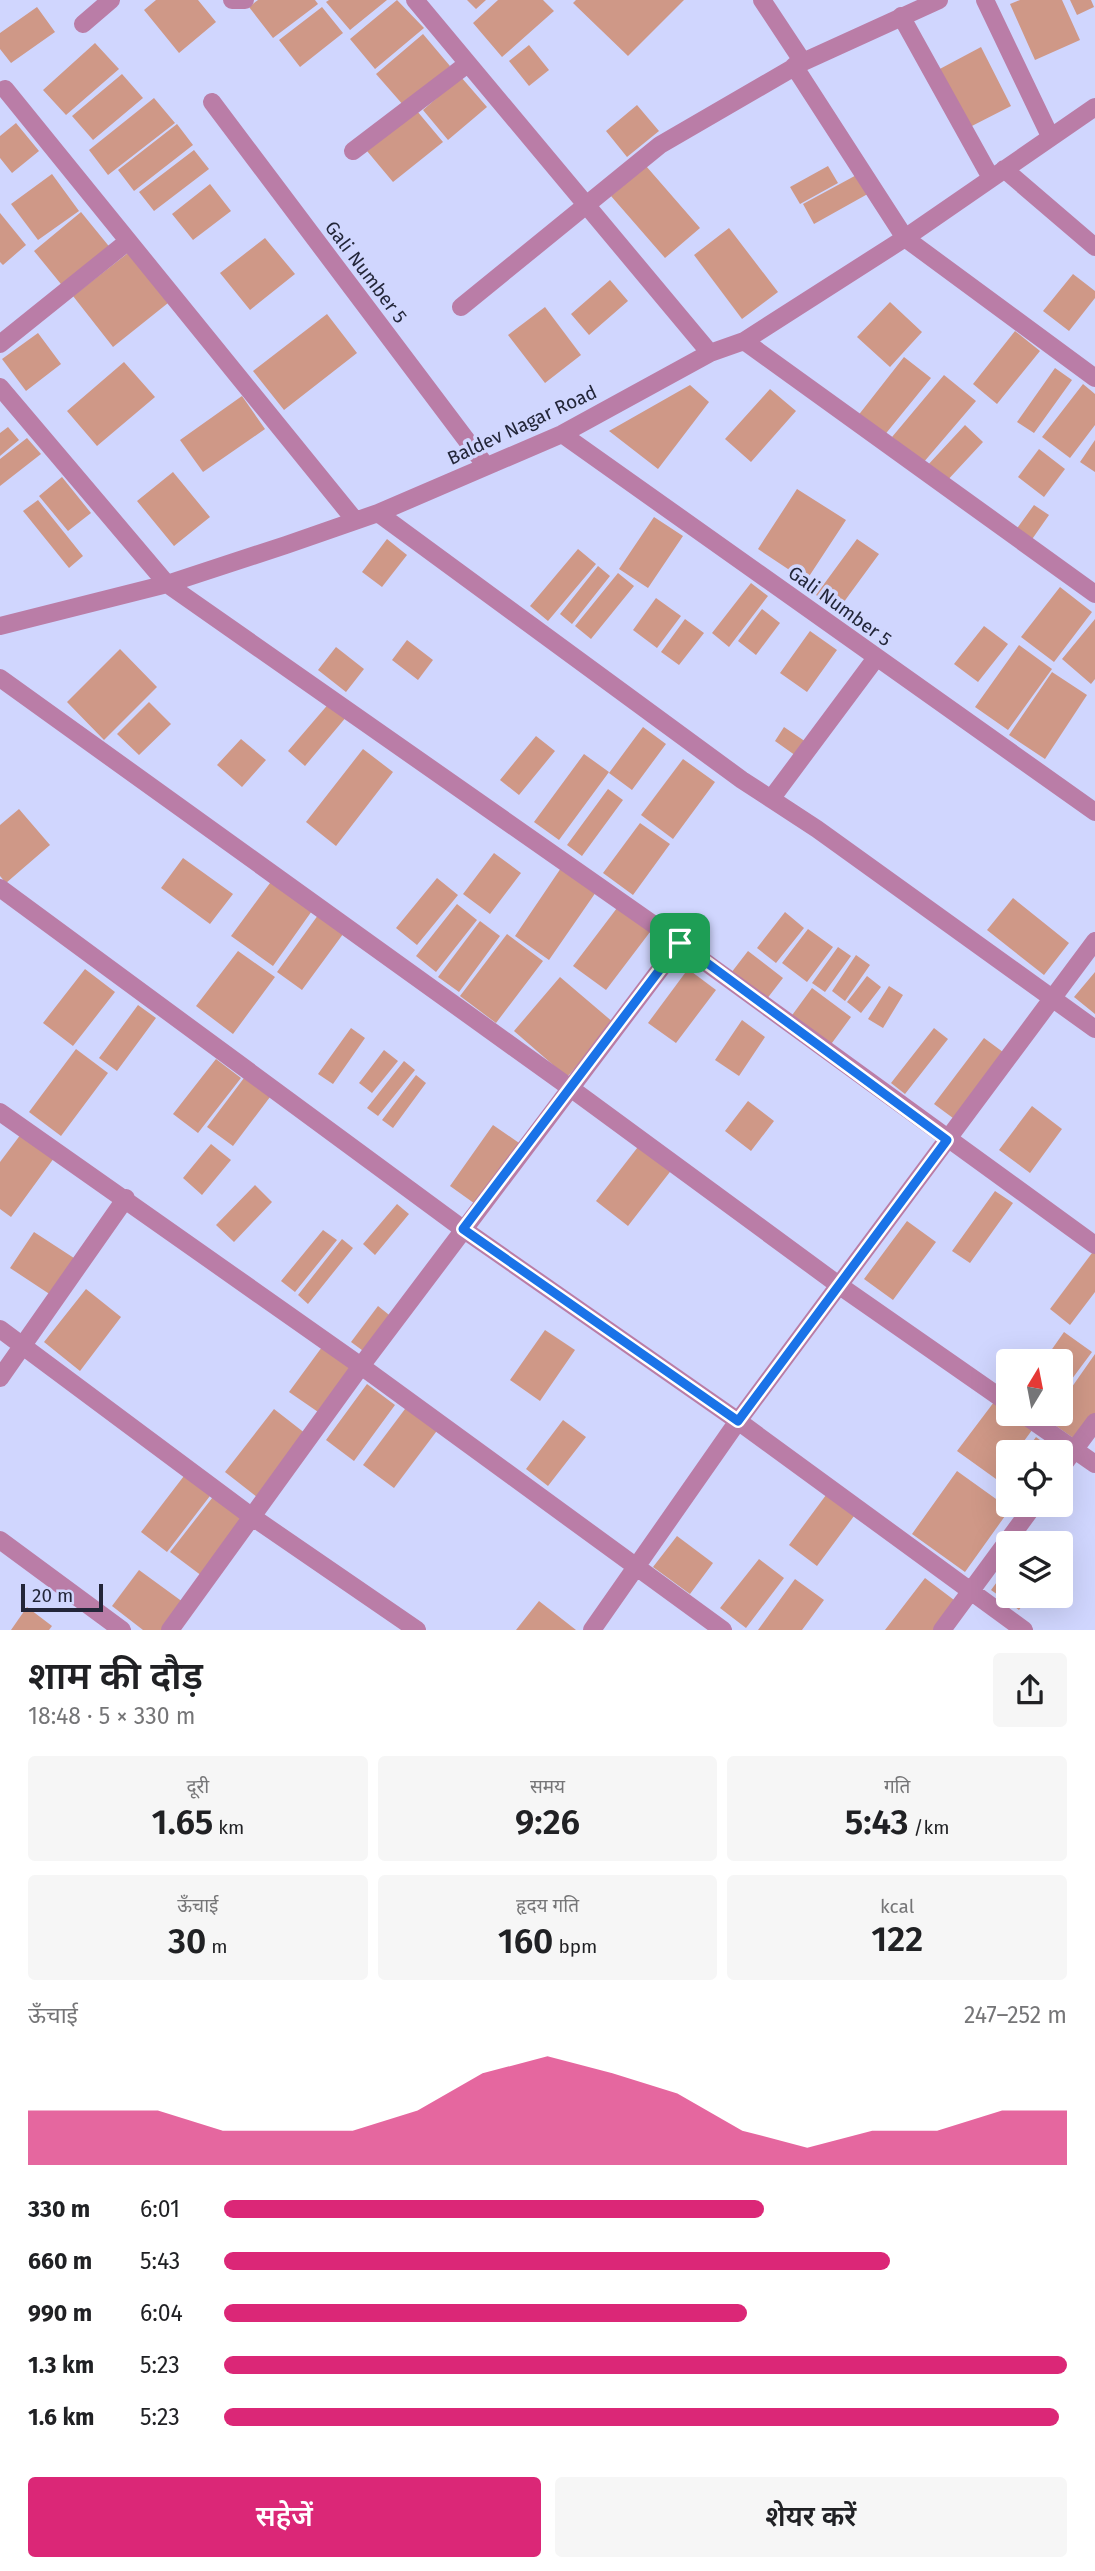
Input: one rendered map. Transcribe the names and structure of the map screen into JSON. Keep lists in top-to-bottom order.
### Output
{
  "streets": {
    "street": ["Gali Number 5", "Baldev Nagar Road"]
  },
  "crossings": [
    ["Gali Number 5", "Baldev Nagar Road"]
  ],
  "scale_bar": "20 m",
  "north": "top",
  "page": {
    "scale": "20 m",
    "heading": ["शाम की दौड़", "18:48 · 5 × 330 m"],
    "stats": [
      ["दूरी", "1.65 km"],
      ["समय", "9:26"],
      ["गति", "5:43 /km"],
      ["ऊँचाई", "30 m"],
      ["हृदय गति", "160 bpm"],
      ["kcal", "122"]
    ],
    "chart": ["ऊँचाई", "247–252 m"],
    "list": [
      {
        "name": "330 m",
        "note": "6:01"
      },
      {
        "name": "660 m",
        "note": "5:43"
      },
      {
        "name": "990 m",
        "note": "6:04"
      },
      {
        "name": "1.3 km",
        "note": "5:23"
      },
      {
        "name": "1.6 km",
        "note": "5:23"
      }
    ],
    "buttons": ["सहेजें", "शेयर करें"]
  }
}
